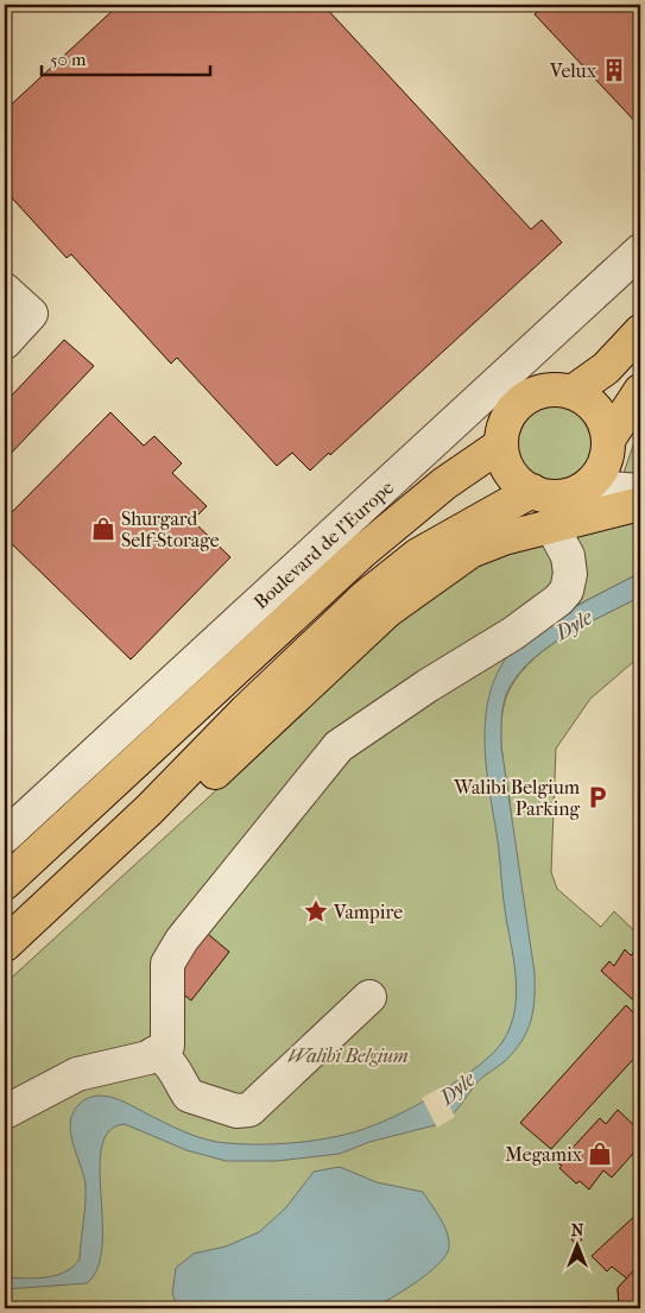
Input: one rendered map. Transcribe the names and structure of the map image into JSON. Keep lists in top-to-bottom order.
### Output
{
  "streets": {
    "highway": ["Boulevard de l'Europe"]
  },
  "water": ["Dyle"],
  "parks": ["Walibi Belgium"],
  "places": {
    "building": ["Velux"],
    "shop": ["Shurgard Self-Storage", "Megamix"],
    "parking": ["Walibi Belgium Parking"],
    "place": ["Vampire"]
  },
  "scale_bar": "50 m",
  "north": "top"
}
